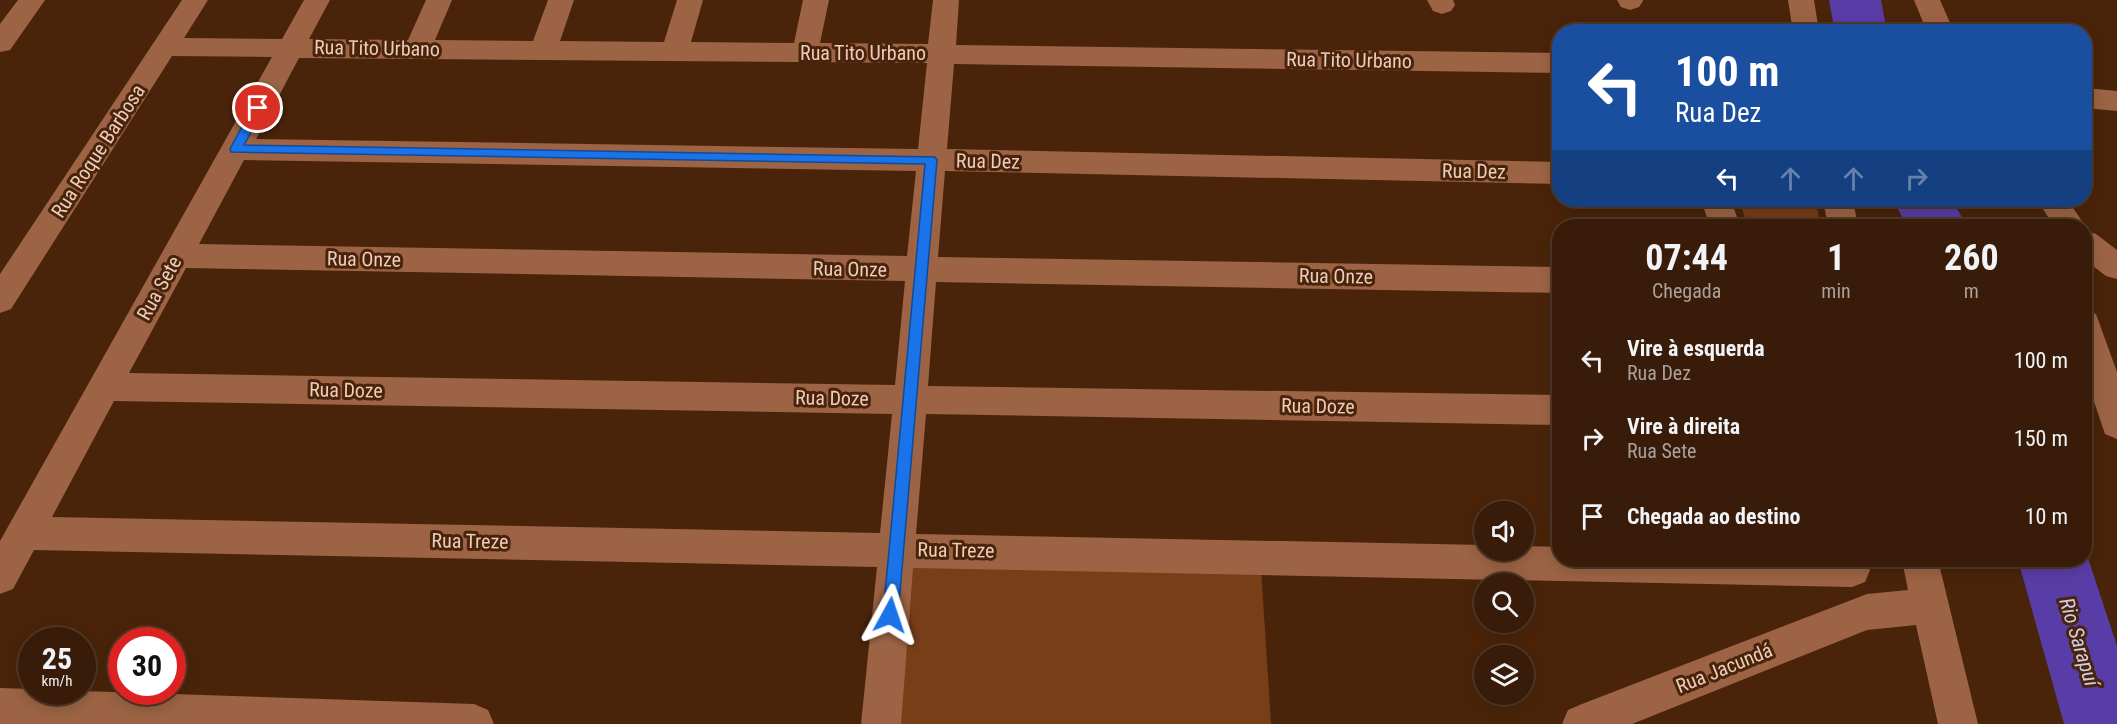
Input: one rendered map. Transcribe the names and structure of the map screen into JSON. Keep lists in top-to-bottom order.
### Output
{
  "streets": {
    "street": [
      "Rua Tito Urbano",
      "Rua Roque Barbosa",
      "Rua Dez",
      "Rua Onze",
      "Rua Sete",
      "Rua Doze",
      "Rua Treze",
      "Rua Jacundá"
    ]
  },
  "crossings": [
    ["Rua Tito Urbano", "Rua Roque Barbosa"],
    ["Rua Tito Urbano", "Rua Sete"],
    ["Rua Dez", "Rua Sete"],
    ["Rua Onze", "Rua Sete"],
    ["Rua Sete", "Rua Doze"],
    ["Rua Sete", "Rua Treze"]
  ],
  "water": ["Rio Sarapuí"],
  "page": {
    "turn": ["100 m", "Rua Dez"],
    "eta": [
      "07:44",
      "Chegada",
      "1",
      "min",
      "260",
      "m"
    ],
    "list": [
      {
        "name": "Vire à esquerda",
        "note": "Rua Dez",
        "value": "100 m"
      },
      {
        "name": "Vire à direita",
        "note": "Rua Sete",
        "value": "150 m"
      },
      {
        "name": "Chegada ao destino",
        "value": "10 m"
      }
    ],
    "speed": "25 km/h",
    "limit": "30"
  }
}
